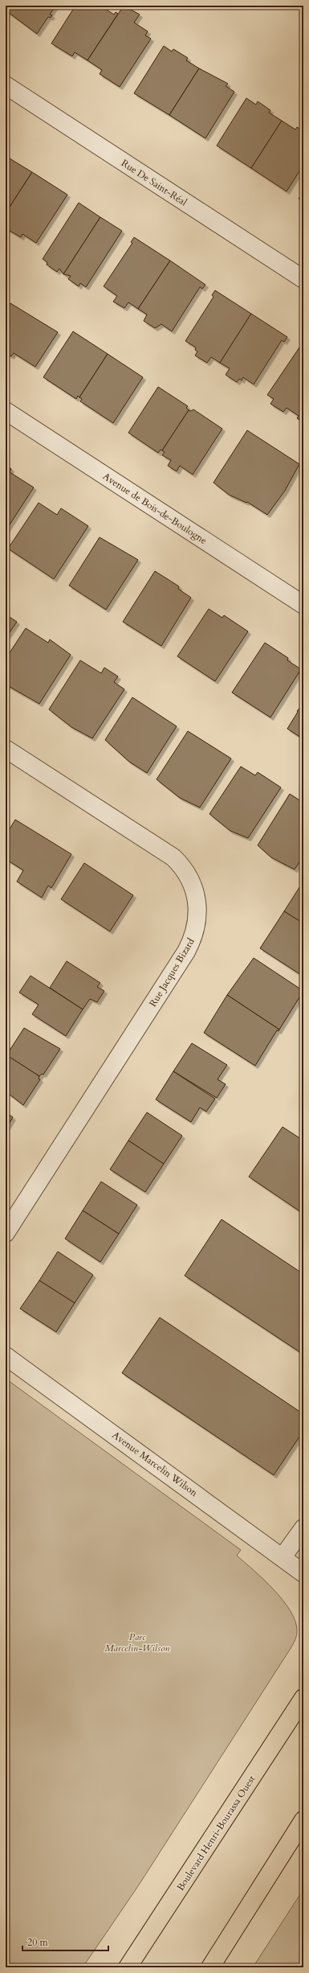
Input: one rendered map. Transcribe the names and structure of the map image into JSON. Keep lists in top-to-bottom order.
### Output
{
  "streets": {
    "main road": ["Boulevard Henri-Bourassa Ouest"],
    "street": [
      "Rue De Saint-Réal",
      "Avenue de Bois-de-Boulogne",
      "Rue Jacques Bizard",
      "Avenue Marcelin Wilson"
    ]
  },
  "parks": ["Parc Marcelin-Wilson"],
  "scale_bar": "20 m"
}
